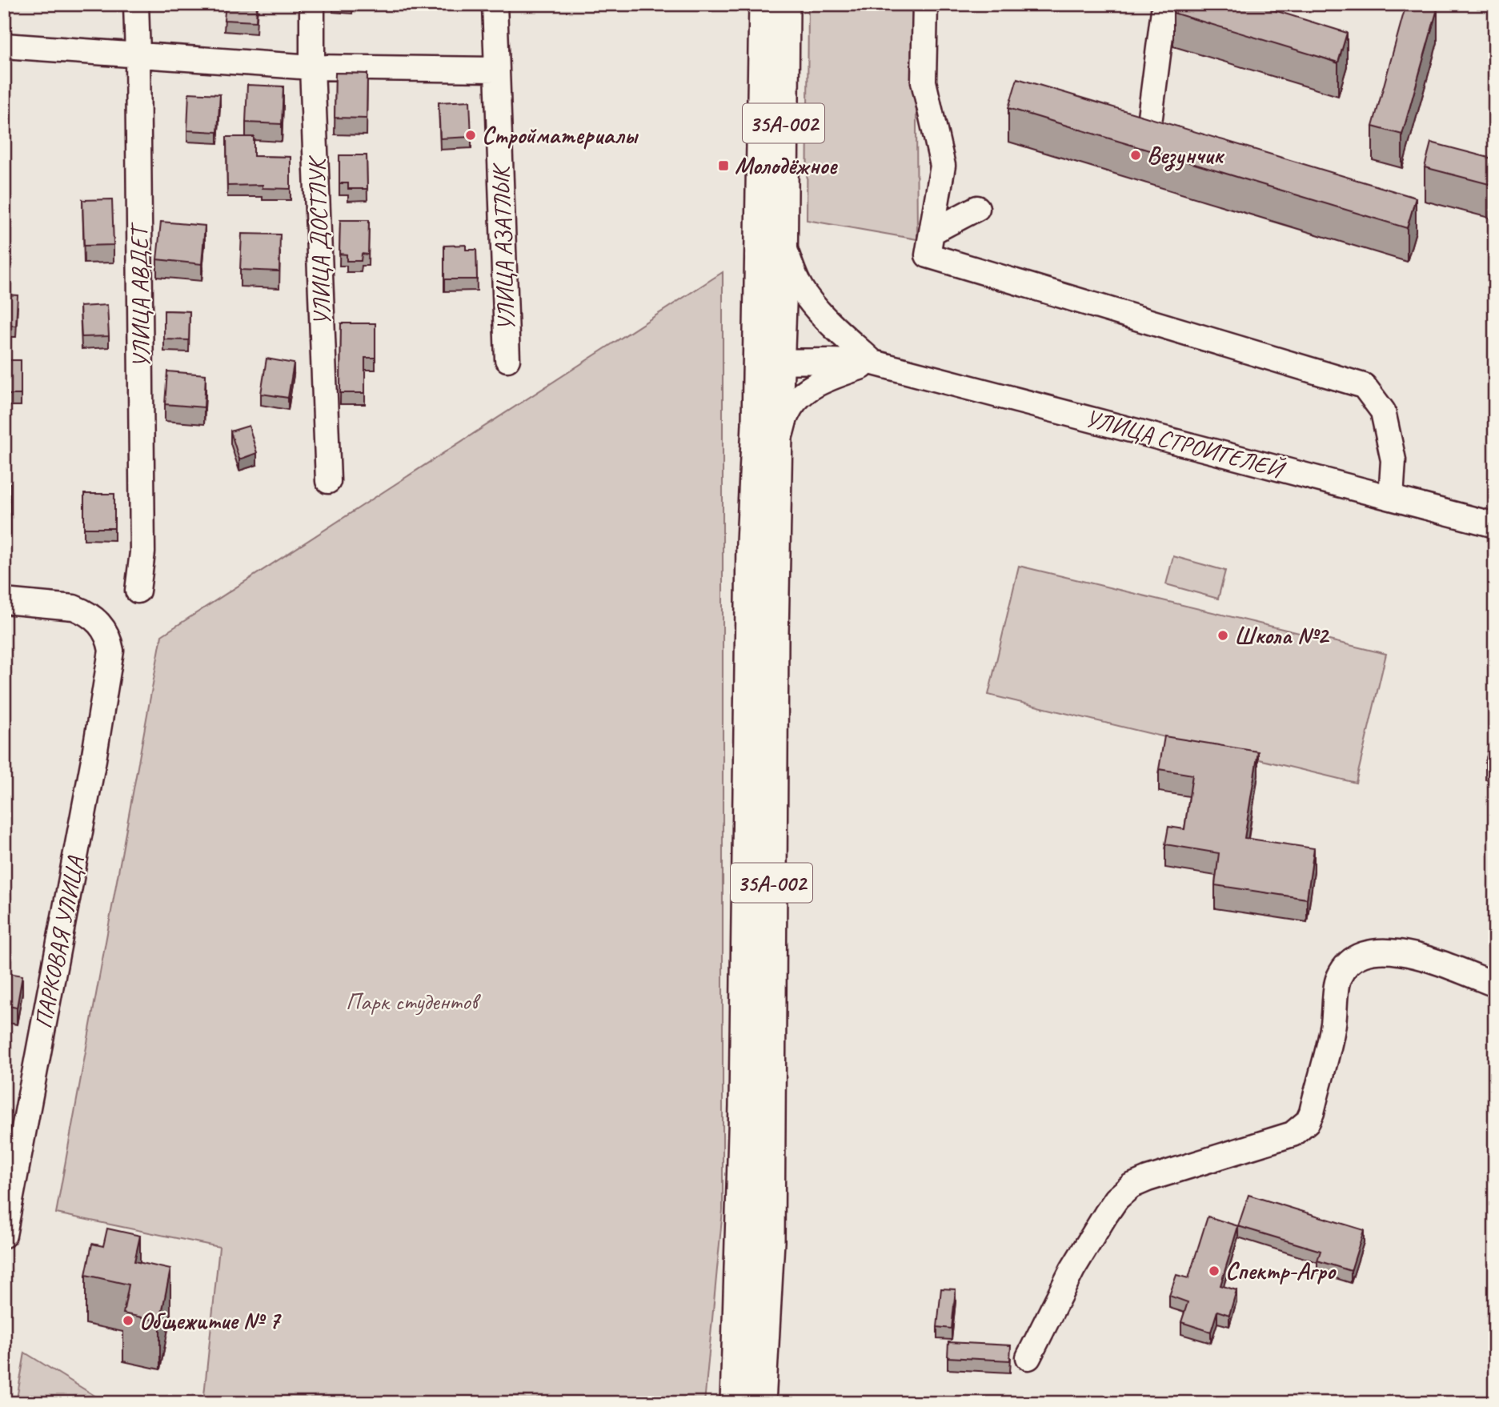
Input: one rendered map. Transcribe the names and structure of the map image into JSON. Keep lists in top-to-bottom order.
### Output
{
  "streets": {
    "main road": ["35А-002"],
    "street": [
      "УЛИЦА ДОСТЛУК",
      "УЛИЦА АЗАТЛЫК",
      "УЛИЦА АВДЕТ",
      "УЛИЦА СТРОИТЕЛЕЙ",
      "ПАРКОВАЯ УЛИЦА"
    ]
  },
  "crossings": [
    ["35А-002", "УЛИЦА СТРОИТЕЛЕЙ"]
  ],
  "parks": ["Парк студентов"],
  "places": {
    "other": [
      "Стройматериалы",
      "Везунчик",
      "Школа №2",
      "Спектр-Агро",
      "Общежитие № 7"
    ],
    "transit": ["Молодёжное"]
  }
}
